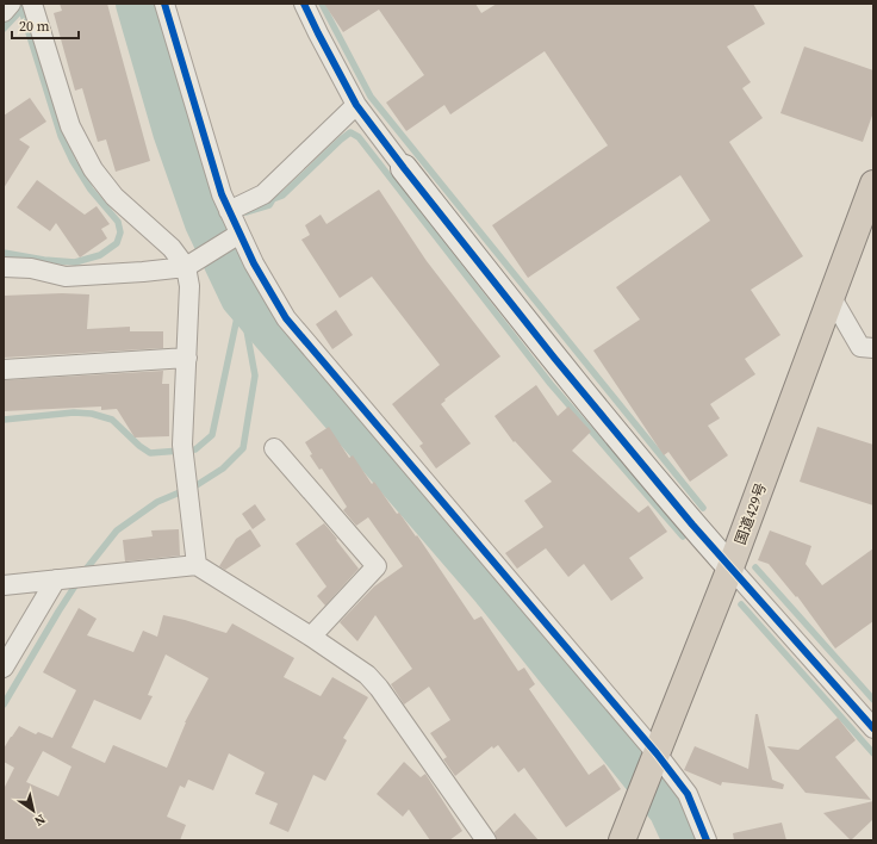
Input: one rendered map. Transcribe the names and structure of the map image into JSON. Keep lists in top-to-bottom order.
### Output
{
  "streets": {
    "highway": ["国道429号"]
  },
  "scale_bar": "20 m",
  "north": "bottom right"
}
